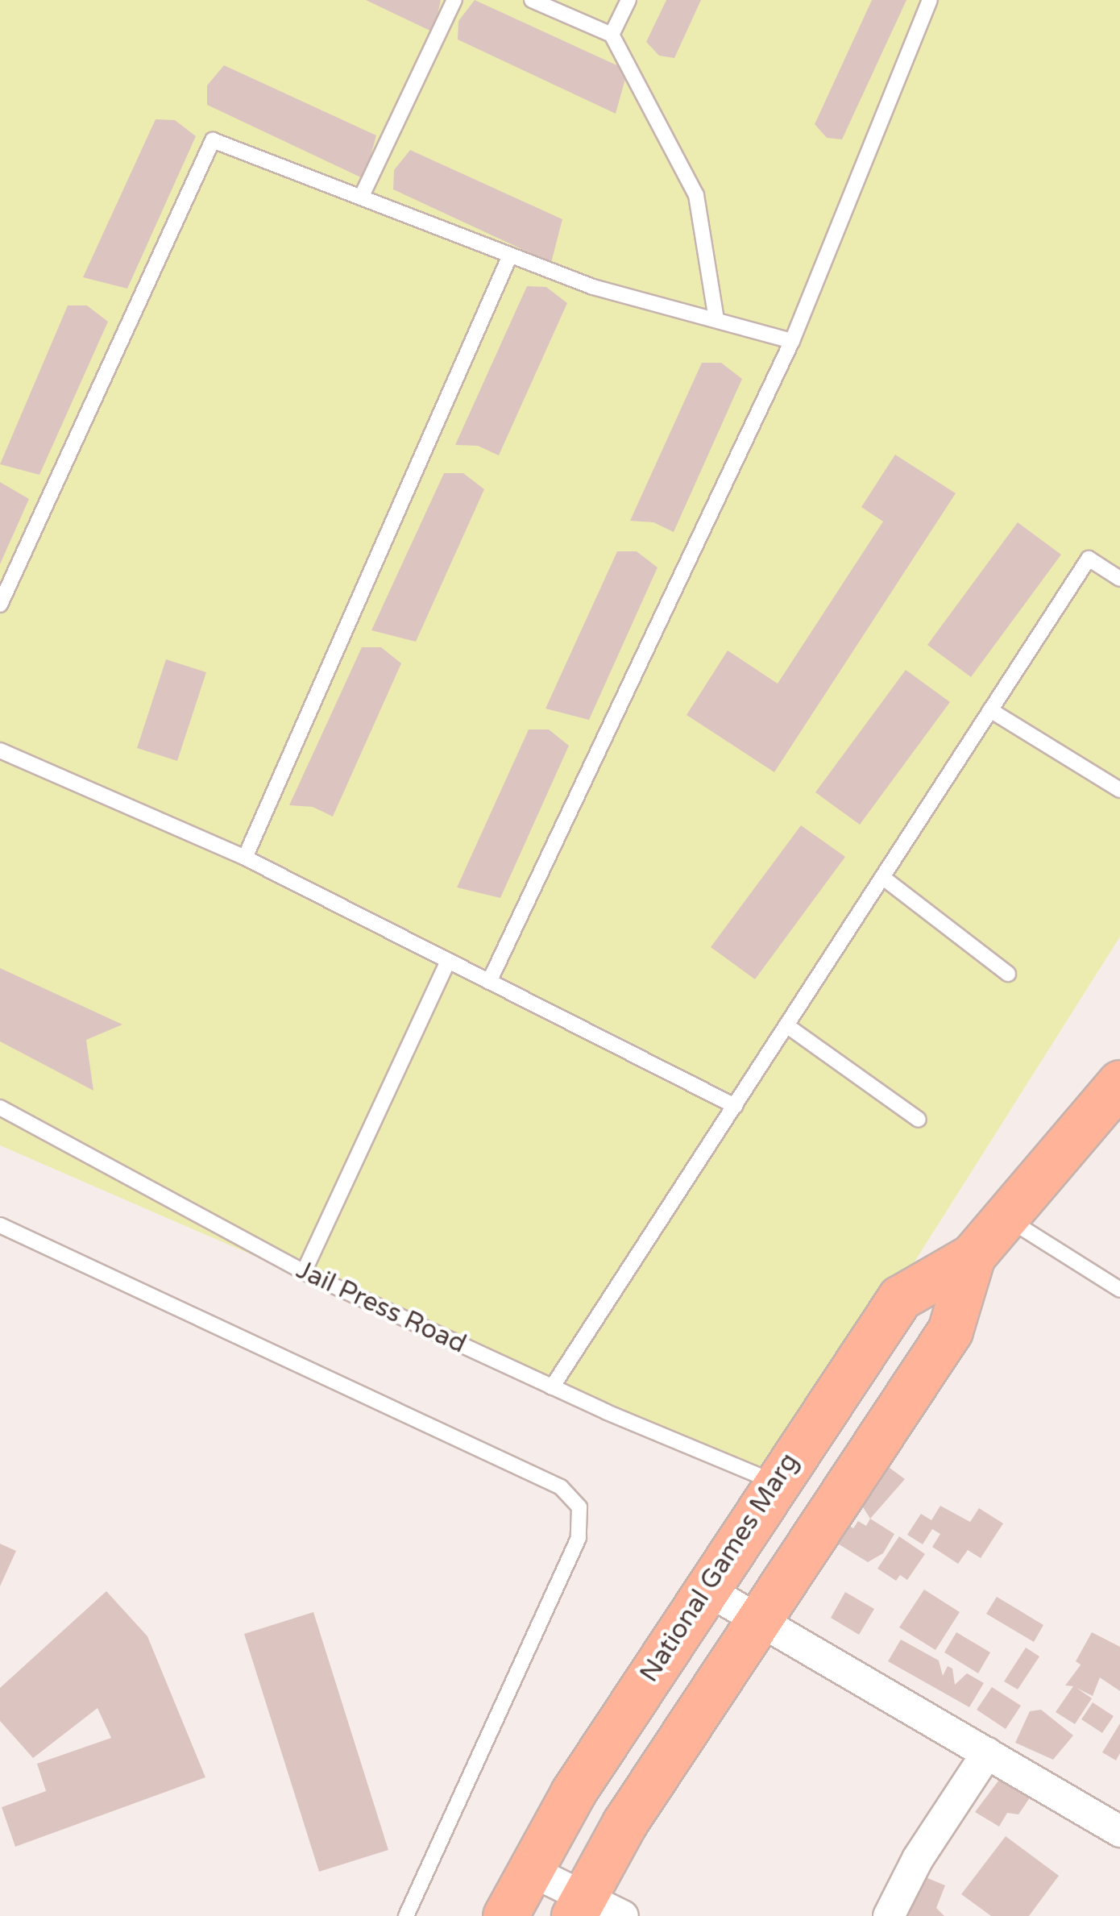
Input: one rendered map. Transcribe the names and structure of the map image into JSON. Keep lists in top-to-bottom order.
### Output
{
  "streets": {
    "main road": ["National Games Marg"],
    "lane": ["Jail Press Road"]
  },
  "crossings": [
    ["Jail Press Road", "National Games Marg"]
  ]
}
